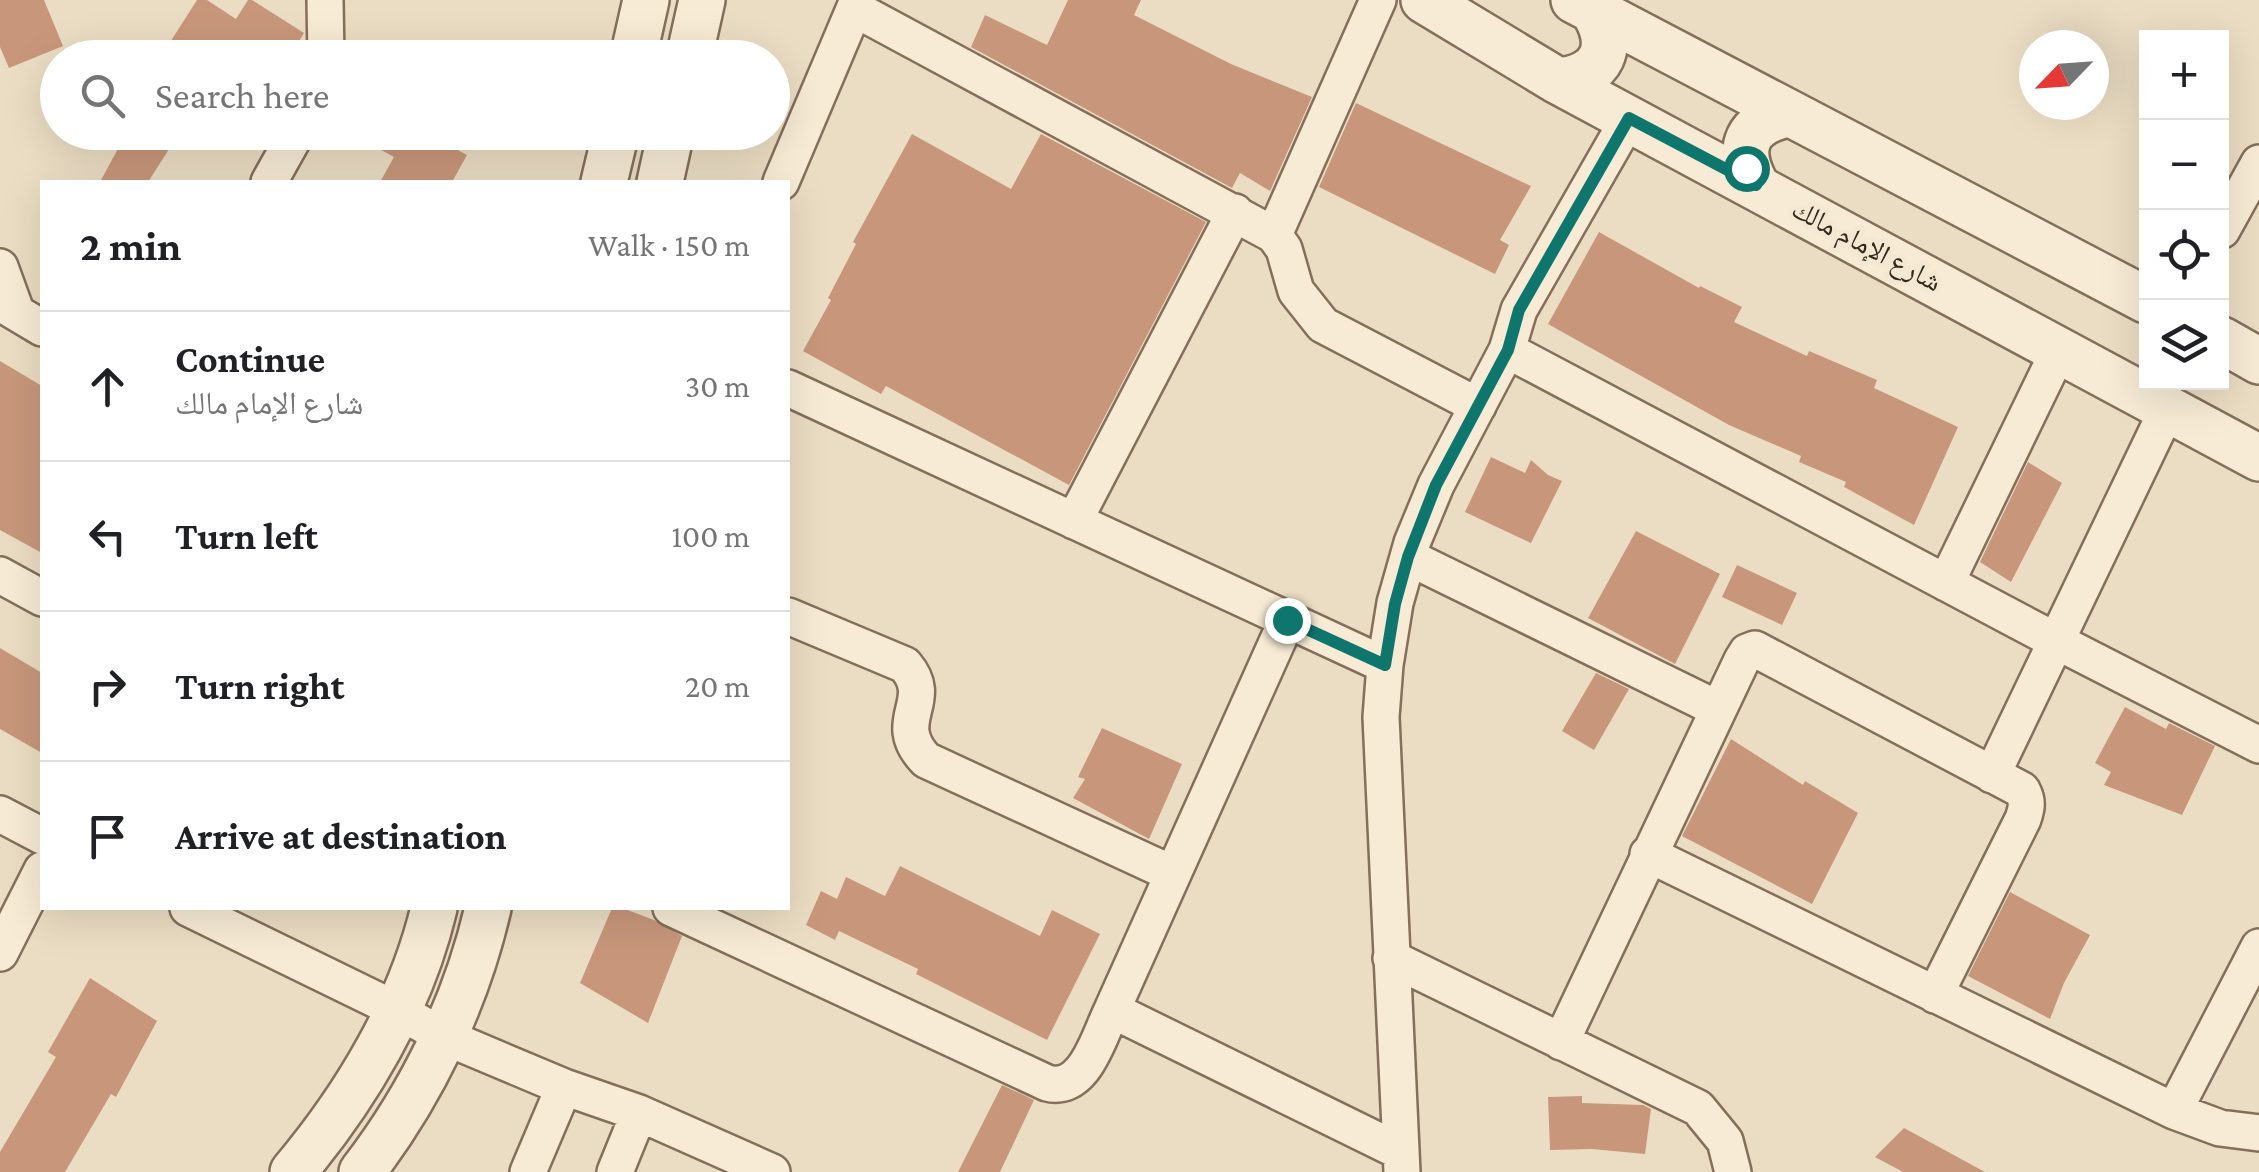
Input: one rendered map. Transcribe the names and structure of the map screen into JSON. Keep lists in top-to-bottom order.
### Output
{
  "streets": {
    "street": ["شارع الإمام مالك"]
  },
  "north": "bottom left",
  "page": {
    "map_buttons": ["+", "−"],
    "search": "Search here",
    "heading": ["2 min", "Walk · 150 m"],
    "list": [
      ["Continue", "شارع الإمام مالك", "30 m"],
      ["Turn left", "100 m"],
      ["Turn right", "20 m"],
      "Arrive at destination"
    ]
  }
}
